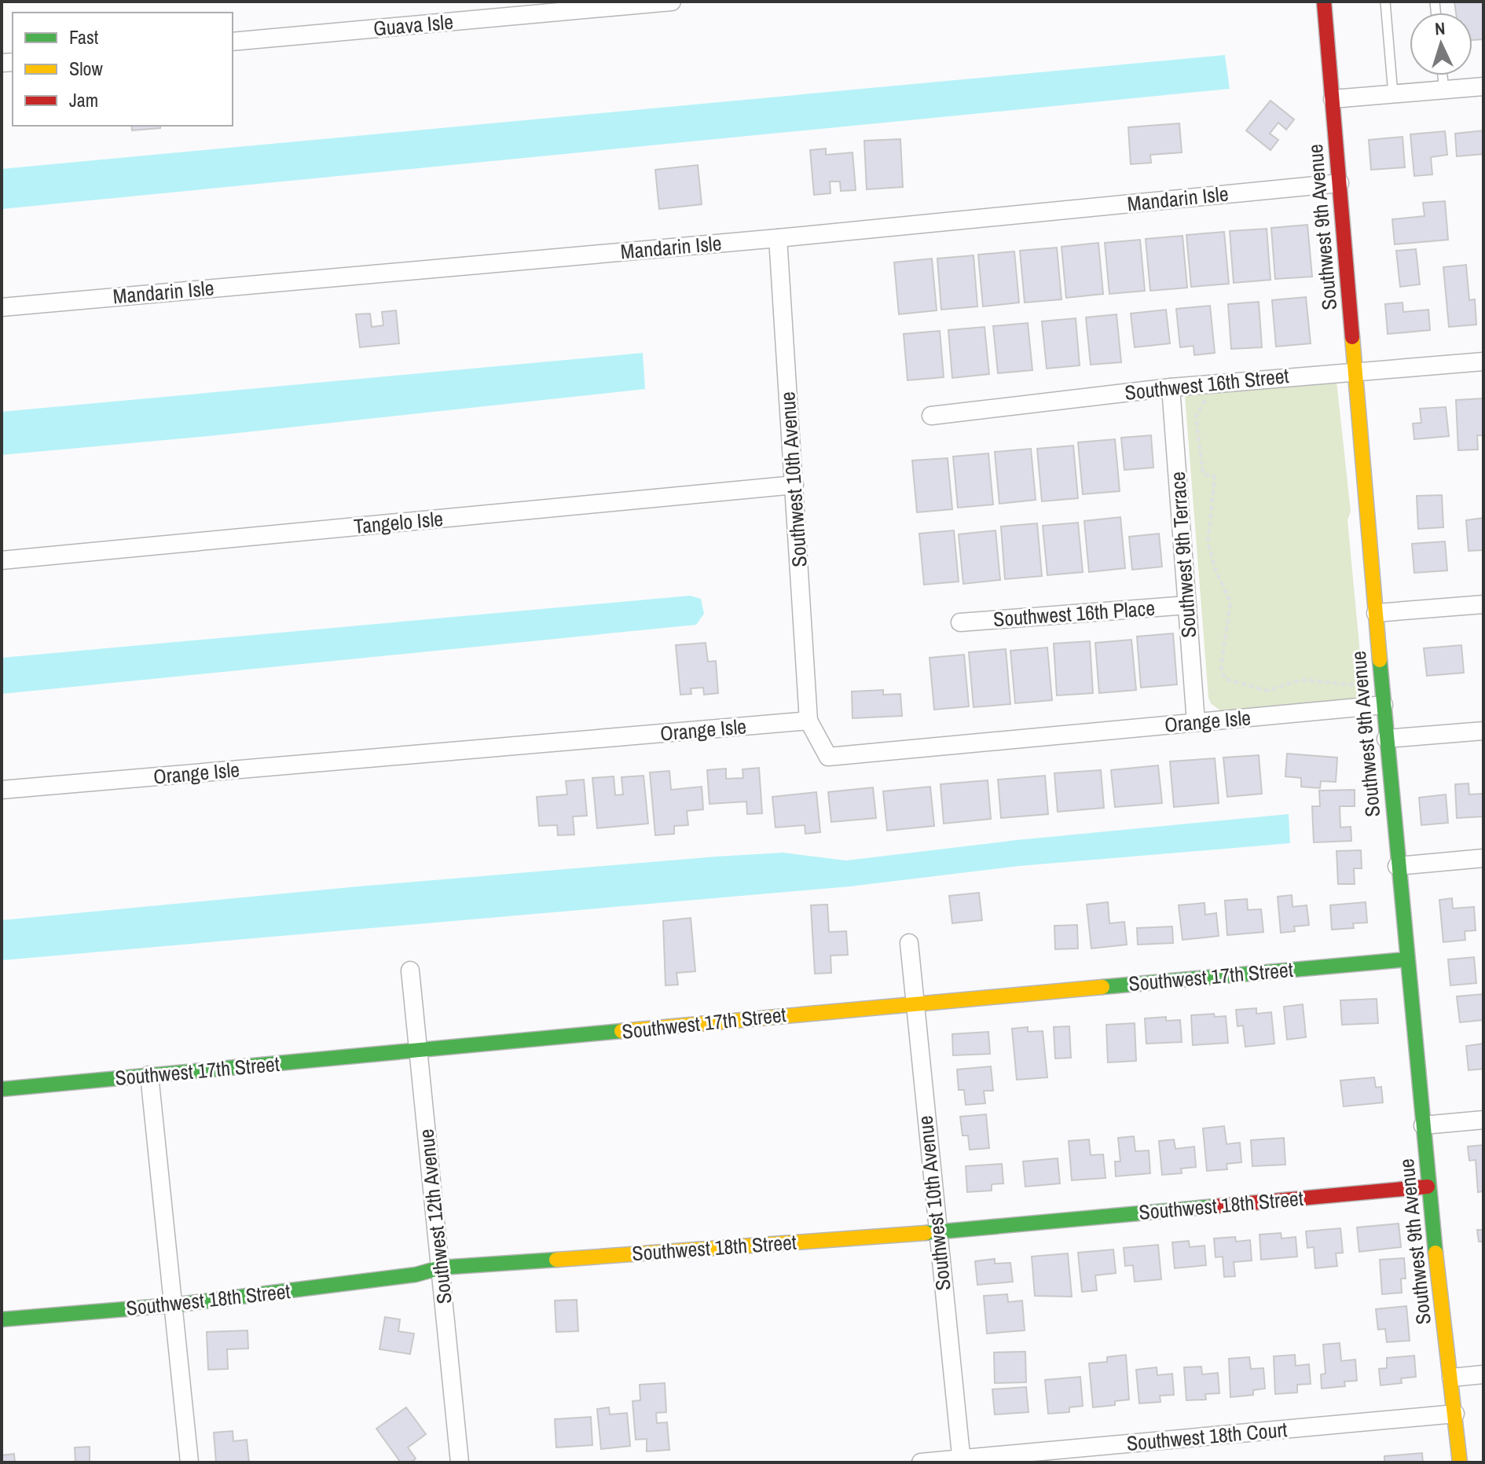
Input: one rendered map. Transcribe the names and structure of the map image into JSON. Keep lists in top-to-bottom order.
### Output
{
  "streets": {
    "street": [
      "Guava Isle",
      "Mandarin Isle",
      "Southwest 9th Avenue",
      "Southwest 16th Street",
      "Southwest 10th Avenue",
      "Tangelo Isle",
      "Southwest 9th Terrace",
      "Southwest 16th Place",
      "Orange Isle",
      "Southwest 17th Street",
      "Southwest 18th Street",
      "Southwest 12th Avenue",
      "Southwest 18th Court"
    ]
  },
  "crossings": [
    ["Mandarin Isle", "Southwest 9th Avenue"],
    ["Mandarin Isle", "Southwest 10th Avenue"],
    ["Southwest 9th Avenue", "Southwest 16th Street"],
    ["Southwest 9th Avenue", "Orange Isle"],
    ["Southwest 9th Avenue", "Southwest 17th Street"],
    ["Southwest 9th Avenue", "Southwest 18th Street"],
    ["Southwest 9th Avenue", "Southwest 18th Court"],
    ["Southwest 16th Street", "Southwest 9th Terrace"],
    ["Southwest 10th Avenue", "Tangelo Isle"],
    ["Southwest 10th Avenue", "Orange Isle"],
    ["Southwest 10th Avenue", "Southwest 17th Street"],
    ["Southwest 10th Avenue", "Southwest 18th Street"],
    ["Southwest 10th Avenue", "Southwest 18th Court"],
    ["Southwest 9th Terrace", "Southwest 16th Place"],
    ["Southwest 9th Terrace", "Orange Isle"],
    ["Southwest 17th Street", "Southwest 12th Avenue"],
    ["Southwest 18th Street", "Southwest 12th Avenue"]
  ],
  "legend": ["Fast", "Slow", "Jam"],
  "north": "top"
}
